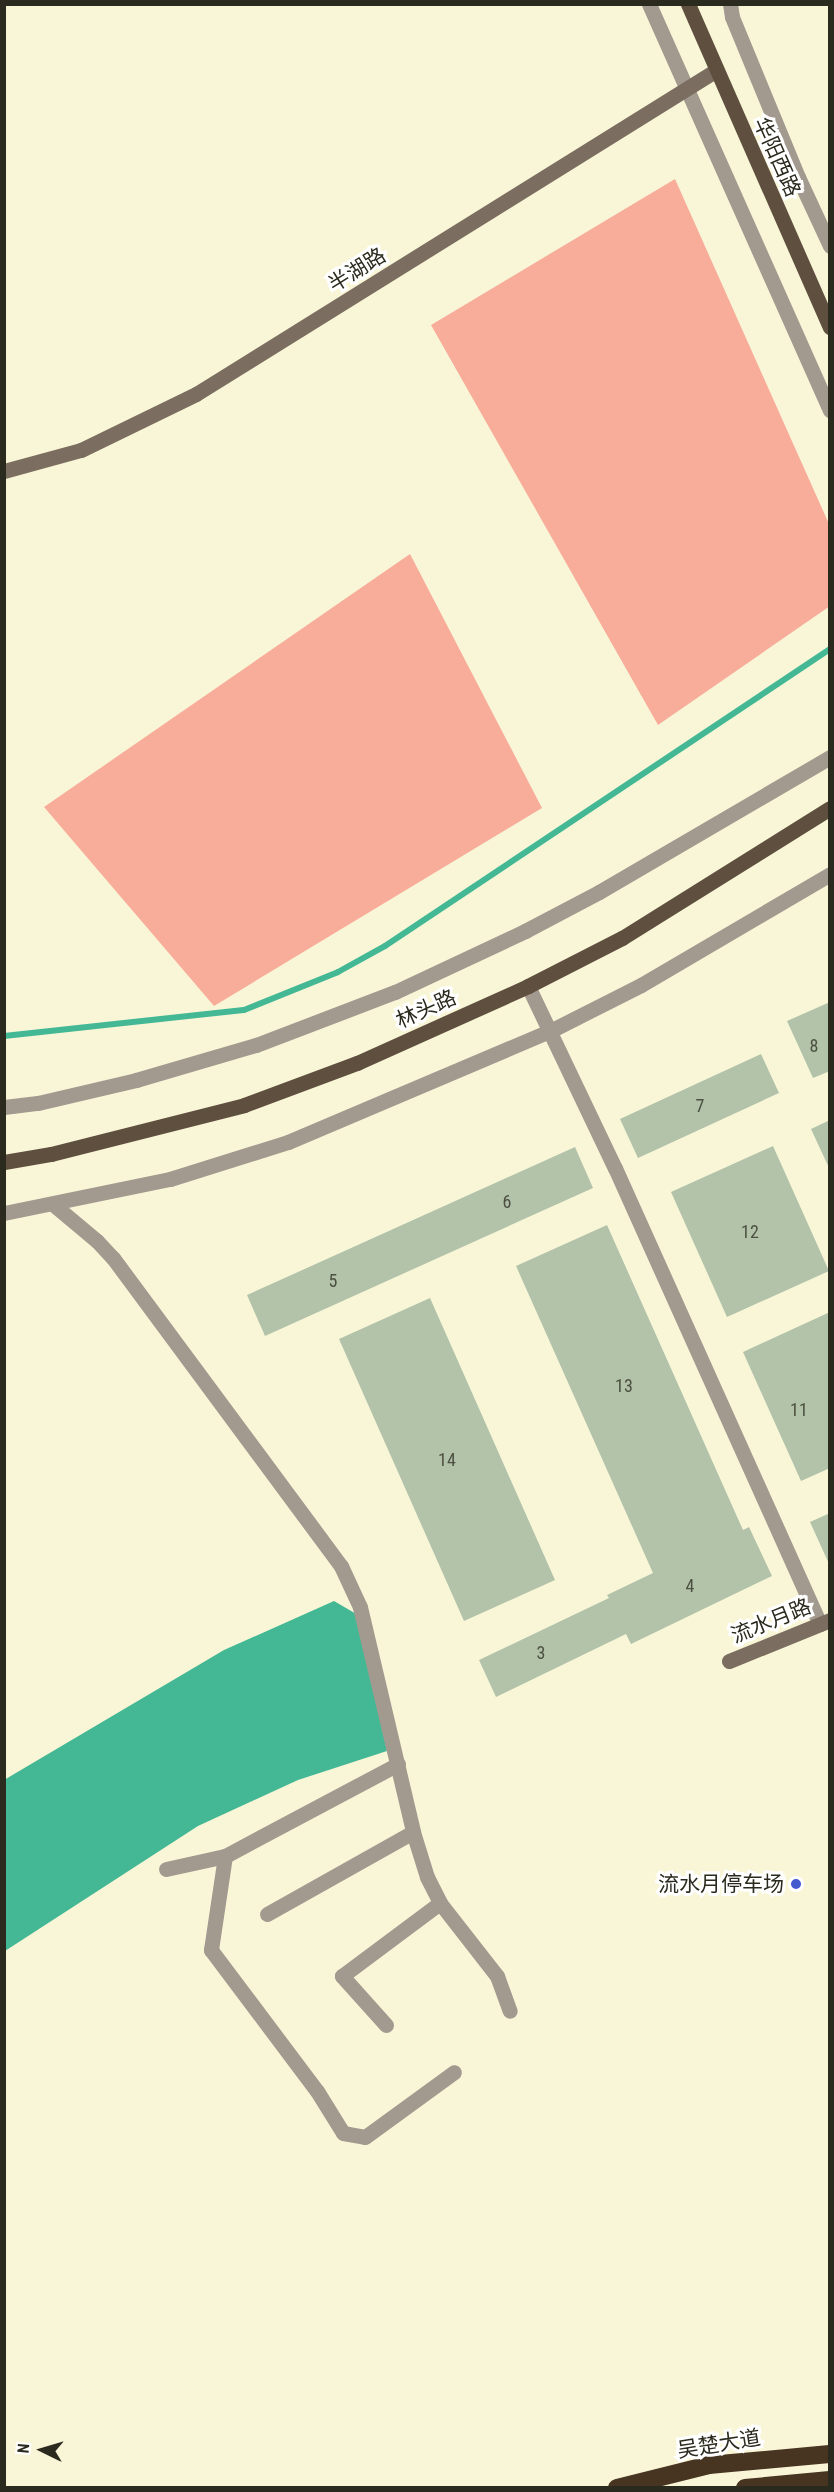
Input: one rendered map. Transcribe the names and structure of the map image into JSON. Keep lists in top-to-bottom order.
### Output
{
  "streets": {
    "highway": ["吴楚大道"],
    "main road": ["华阳西路", "林头路"],
    "street": ["半湖路", "流水月路"]
  },
  "crossings": [
    ["华阳西路", "半湖路"]
  ],
  "places": ["流水月停车场"],
  "house_numbers": [
    "8",
    "7",
    "6",
    "12",
    "5",
    "13",
    "11",
    "14",
    "4",
    "3"
  ],
  "north": "left"
}
